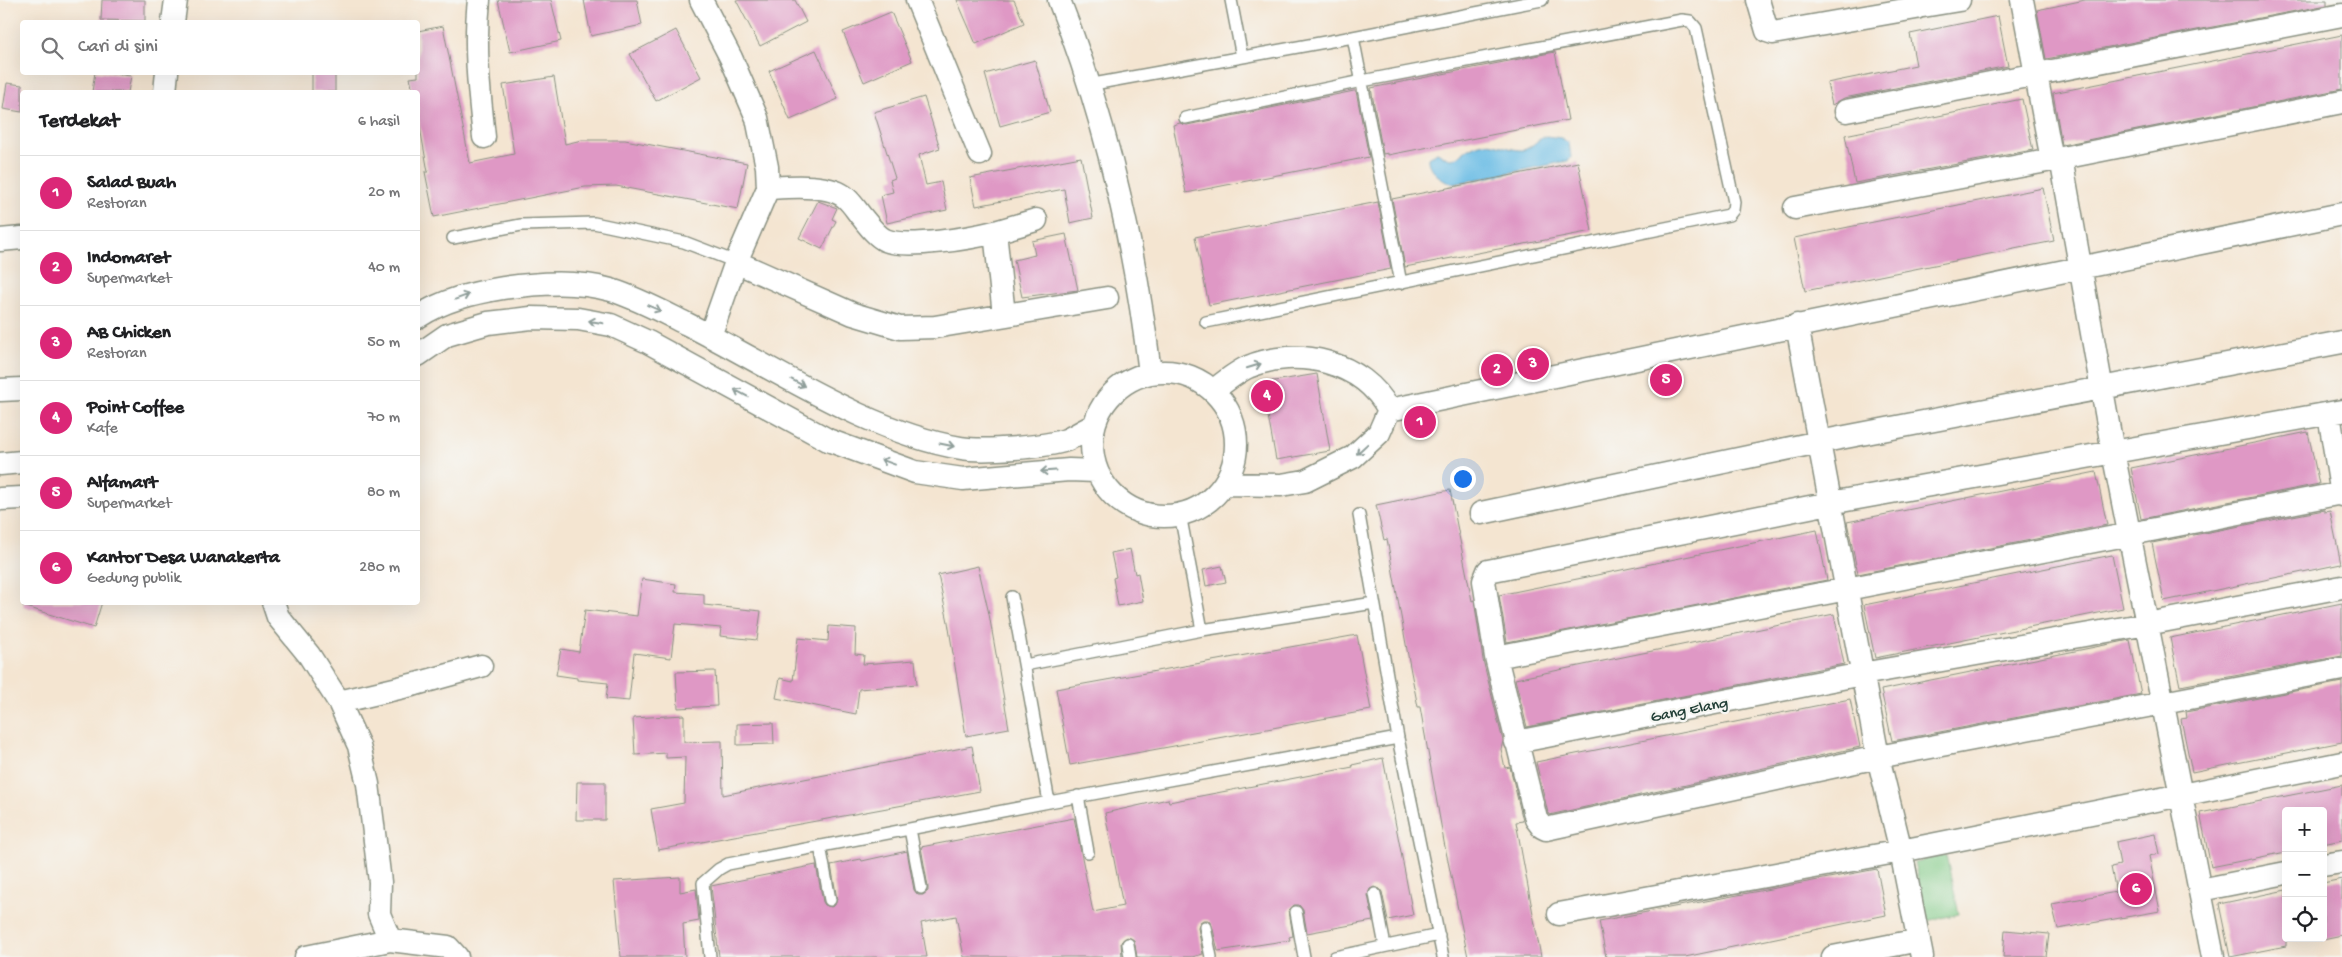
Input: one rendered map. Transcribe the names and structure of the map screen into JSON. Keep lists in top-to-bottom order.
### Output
{
  "streets": {
    "street": ["Gang Elang"]
  },
  "page": {
    "search": "Cari di sini",
    "heading": ["Terdekat", "6 hasil"],
    "list": [
      {
        "mark": "1",
        "name": "Salad Buah",
        "note": "Restoran",
        "value": "20 m"
      },
      {
        "mark": "2",
        "name": "Indomaret",
        "note": "Supermarket",
        "value": "40 m"
      },
      {
        "mark": "3",
        "name": "AB Chicken",
        "note": "Restoran",
        "value": "50 m"
      },
      {
        "mark": "4",
        "name": "Point Coffee",
        "note": "Kafe",
        "value": "70 m"
      },
      {
        "mark": "5",
        "name": "Alfamart",
        "note": "Supermarket",
        "value": "80 m"
      },
      {
        "mark": "6",
        "name": "Kantor Desa Wanakerta",
        "note": "Gedung publik",
        "value": "280 m"
      }
    ],
    "pins": [
      "3",
      "2",
      "5",
      "4",
      "1",
      "6"
    ],
    "map_buttons": ["+", "−"]
  }
}
